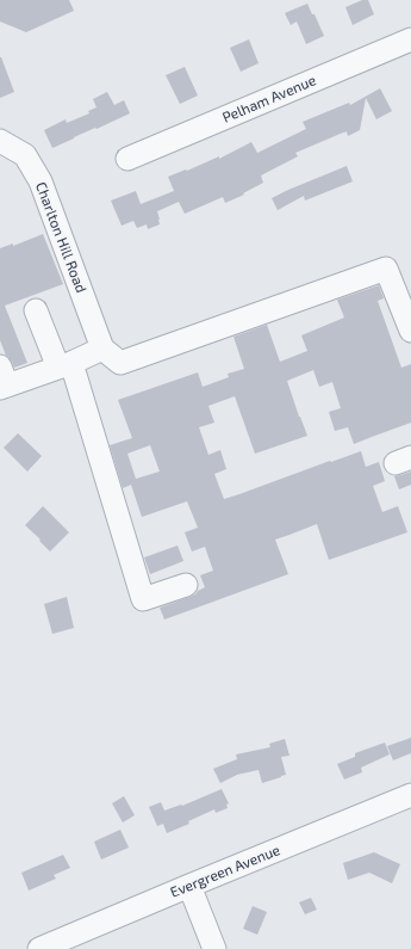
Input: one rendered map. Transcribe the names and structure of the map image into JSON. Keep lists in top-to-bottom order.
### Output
{
  "streets": {
    "street": ["Pelham Avenue", "Charlton Hill Road", "Evergreen Avenue"]
  }
}
